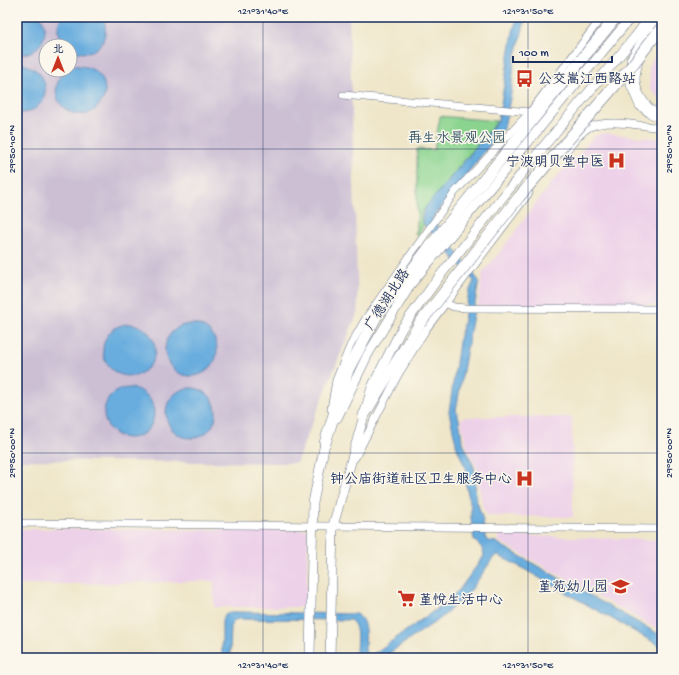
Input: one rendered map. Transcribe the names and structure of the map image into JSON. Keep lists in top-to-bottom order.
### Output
{
  "streets": {
    "main road": ["广德湖北路"]
  },
  "parks": ["再生水景观公园"],
  "places": {
    "bus stop": ["公交嵩江西路站"],
    "hospital": ["宁波明贝堂中医", "钟公庙街道社区卫生服务中心"],
    "school or university": ["堇苑幼儿园"],
    "supermarket": ["堇悦生活中心"]
  },
  "scale_bar": "100 m",
  "north": "top",
  "coordinates": [
    "121°31'40\"E",
    "121°31'50\"E",
    "29°50'10\"N",
    "29°50'00\"N"
  ]
}
